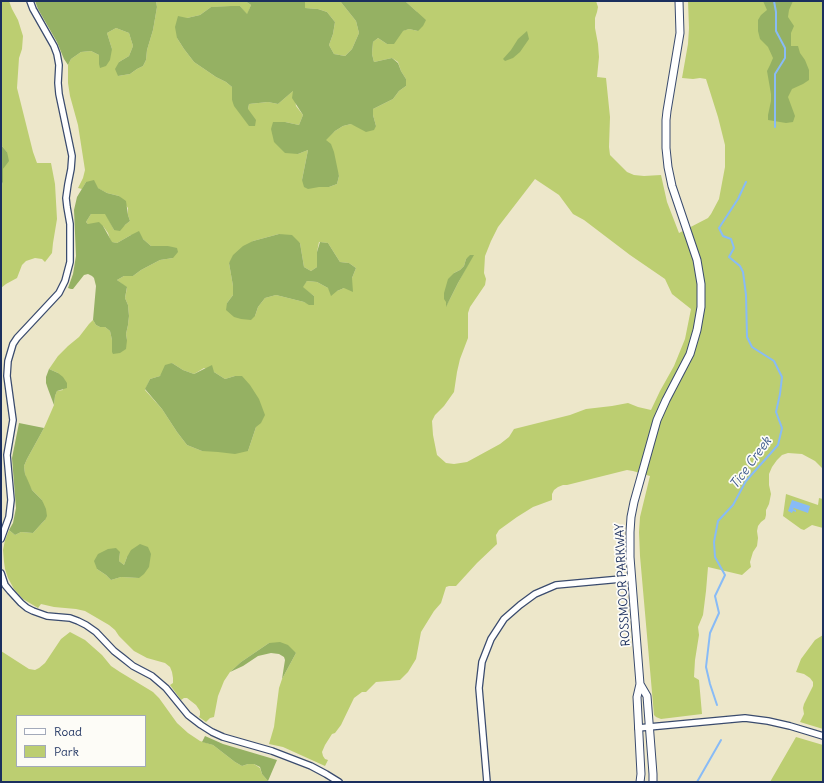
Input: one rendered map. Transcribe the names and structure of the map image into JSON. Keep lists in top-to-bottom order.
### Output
{
  "streets": {
    "street": ["ROSSMOOR PARKWAY"]
  },
  "water": ["Tice Creek"],
  "legend": ["Road", "Park"]
}
